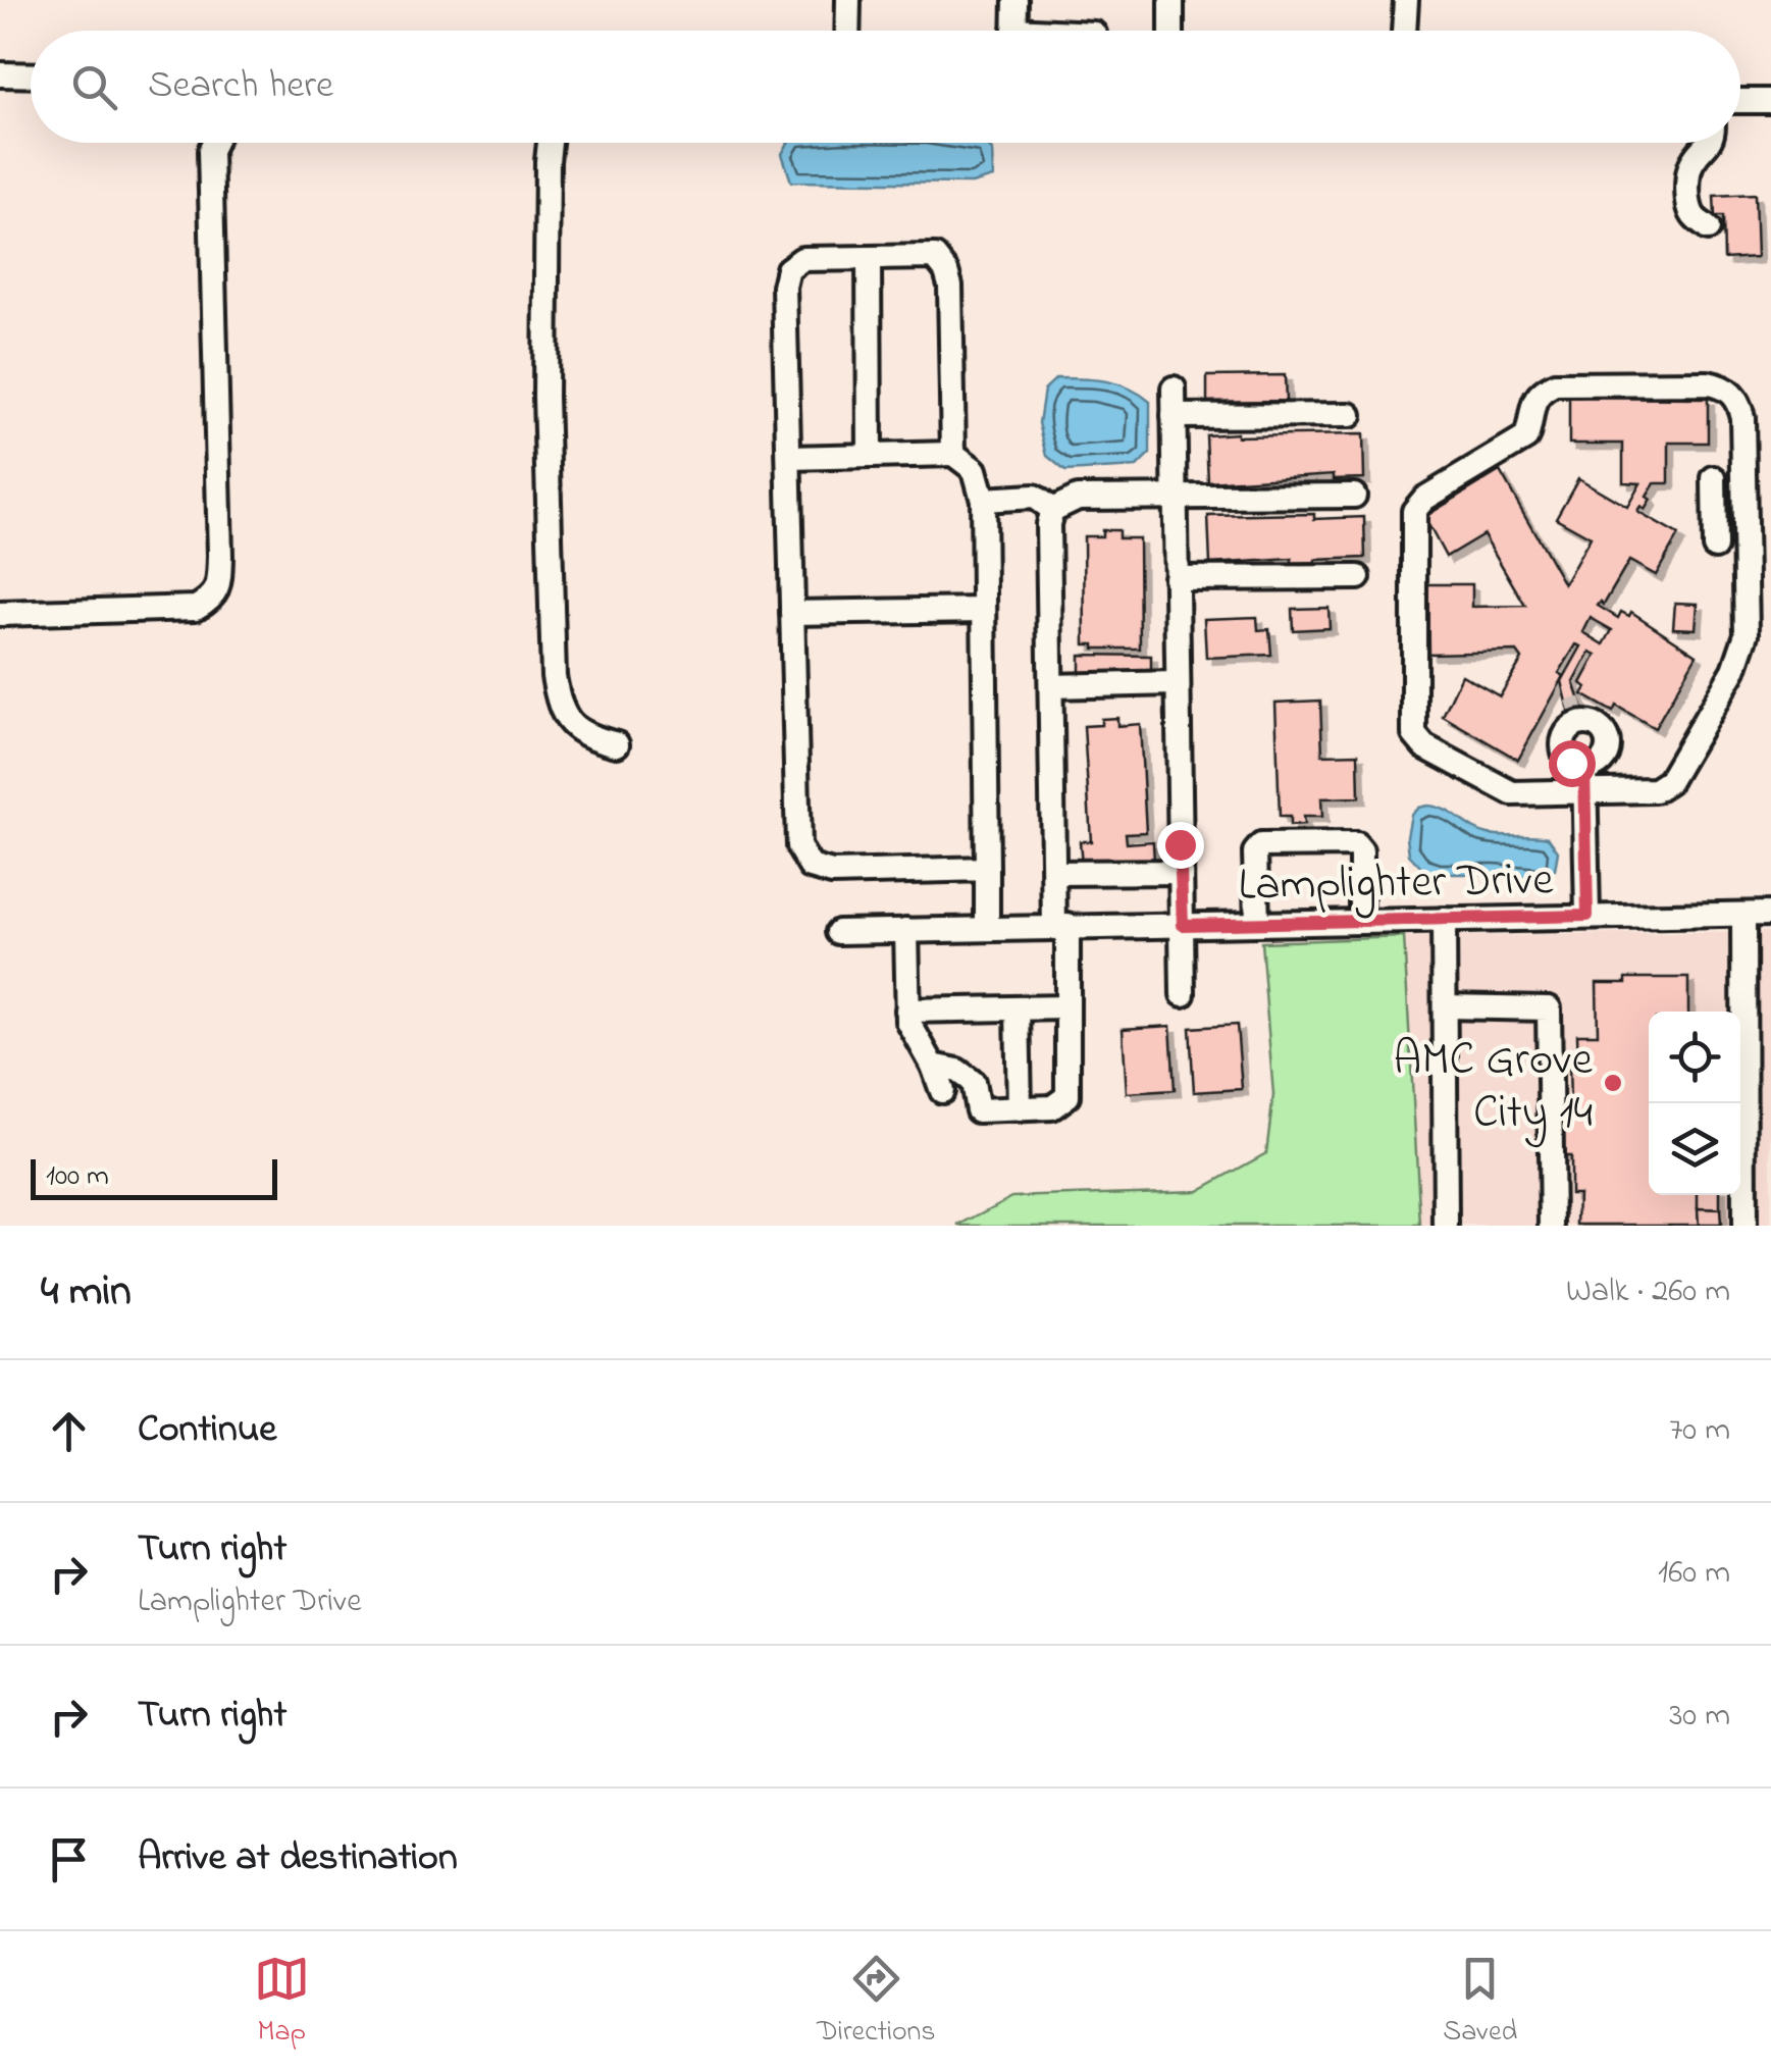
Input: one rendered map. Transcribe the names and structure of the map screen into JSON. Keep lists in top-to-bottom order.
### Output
{
  "streets": {
    "street": ["Lamplighter Drive"]
  },
  "places": ["AMC Grove City 14"],
  "scale_bar": "100 m",
  "page": {
    "search": "Search here",
    "scale": "100 m",
    "heading": ["4 min", "Walk · 260 m"],
    "list": [
      ["Continue", "70 m"],
      ["Turn right", "Lamplighter Drive", "160 m"],
      ["Turn right", "30 m"],
      "Arrive at destination"
    ],
    "nav": ["Map", "Directions", "Saved"]
  }
}
